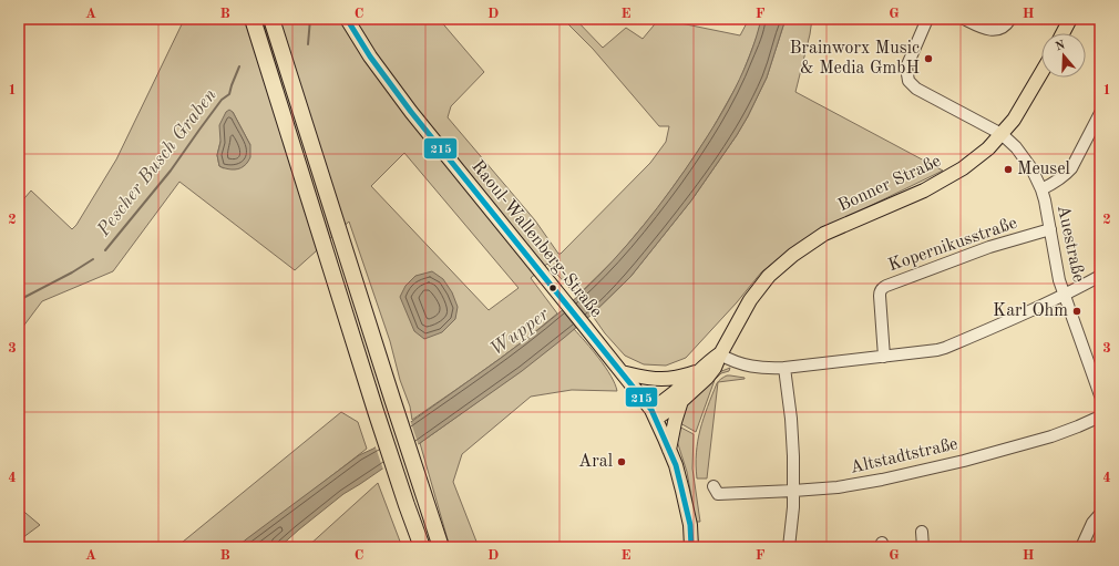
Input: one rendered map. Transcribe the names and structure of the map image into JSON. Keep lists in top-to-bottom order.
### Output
{
  "streets": {
    "main road": ["Bonner Straße", "Raoul-Wallenberg-Straße"],
    "street": ["Auestraße", "Kopernikusstraße", "Altstadtstraße"]
  },
  "crossings": [
    ["Bonner Straße", "Auestraße"],
    ["Auestraße", "Kopernikusstraße"]
  ],
  "water": ["Pescher Busch Graben", "Wupper"],
  "places": [
    "Brainworx Music & Media GmbH",
    "Meusel",
    "Karl Ohm",
    "Aral"
  ],
  "lines": ["transit line 215"],
  "north": "top",
  "grid": {
    "columns": [
      "A",
      "B",
      "C",
      "D",
      "E",
      "F",
      "G",
      "H"
    ],
    "rows": [
      "1",
      "2",
      "3",
      "4"
    ]
  }
}
